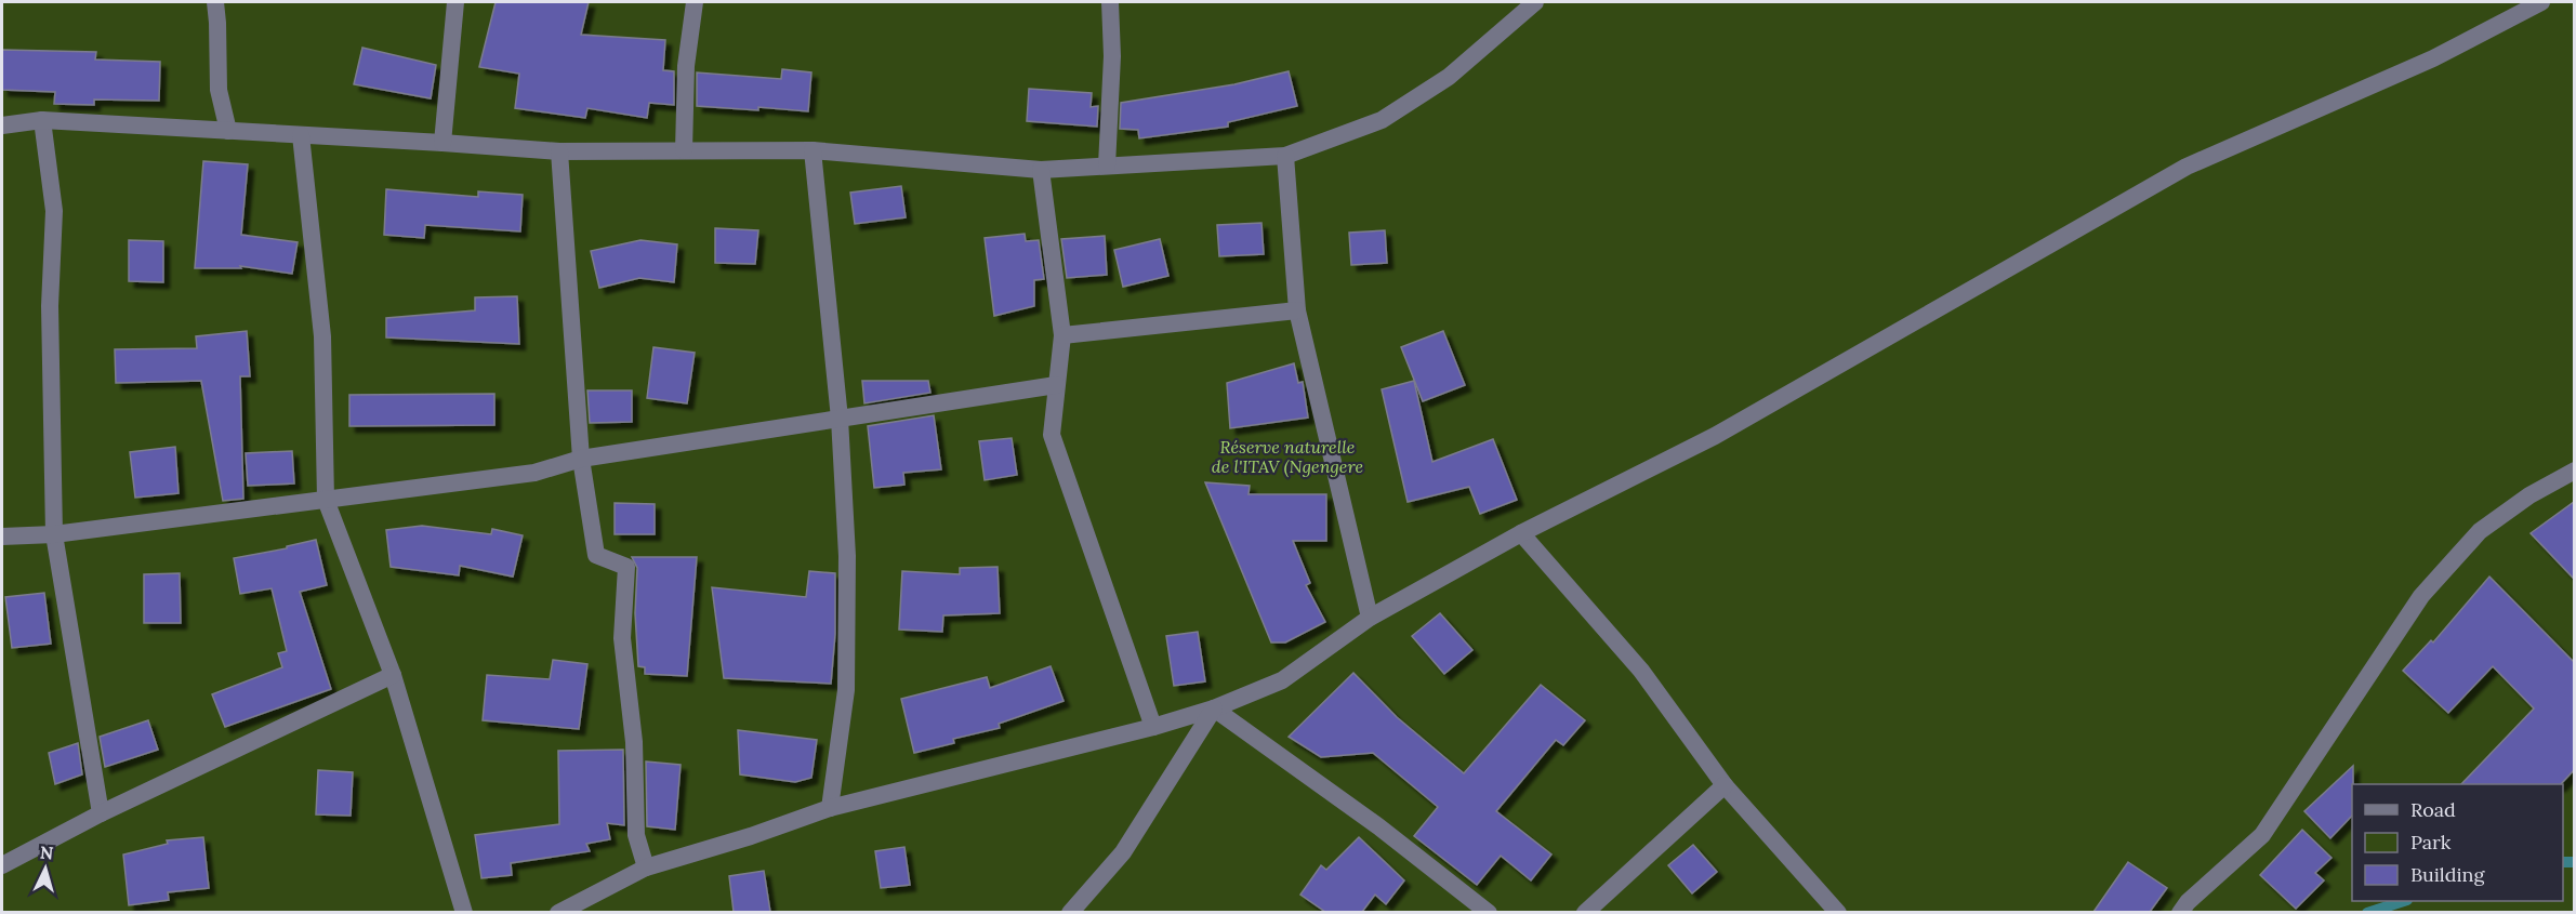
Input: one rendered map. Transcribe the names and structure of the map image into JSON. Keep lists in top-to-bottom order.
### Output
{
  "parks": ["Réserve naturelle de l'ITAV (Ngengere"],
  "legend": ["Road", "Park", "Building"],
  "north": "top"
}
